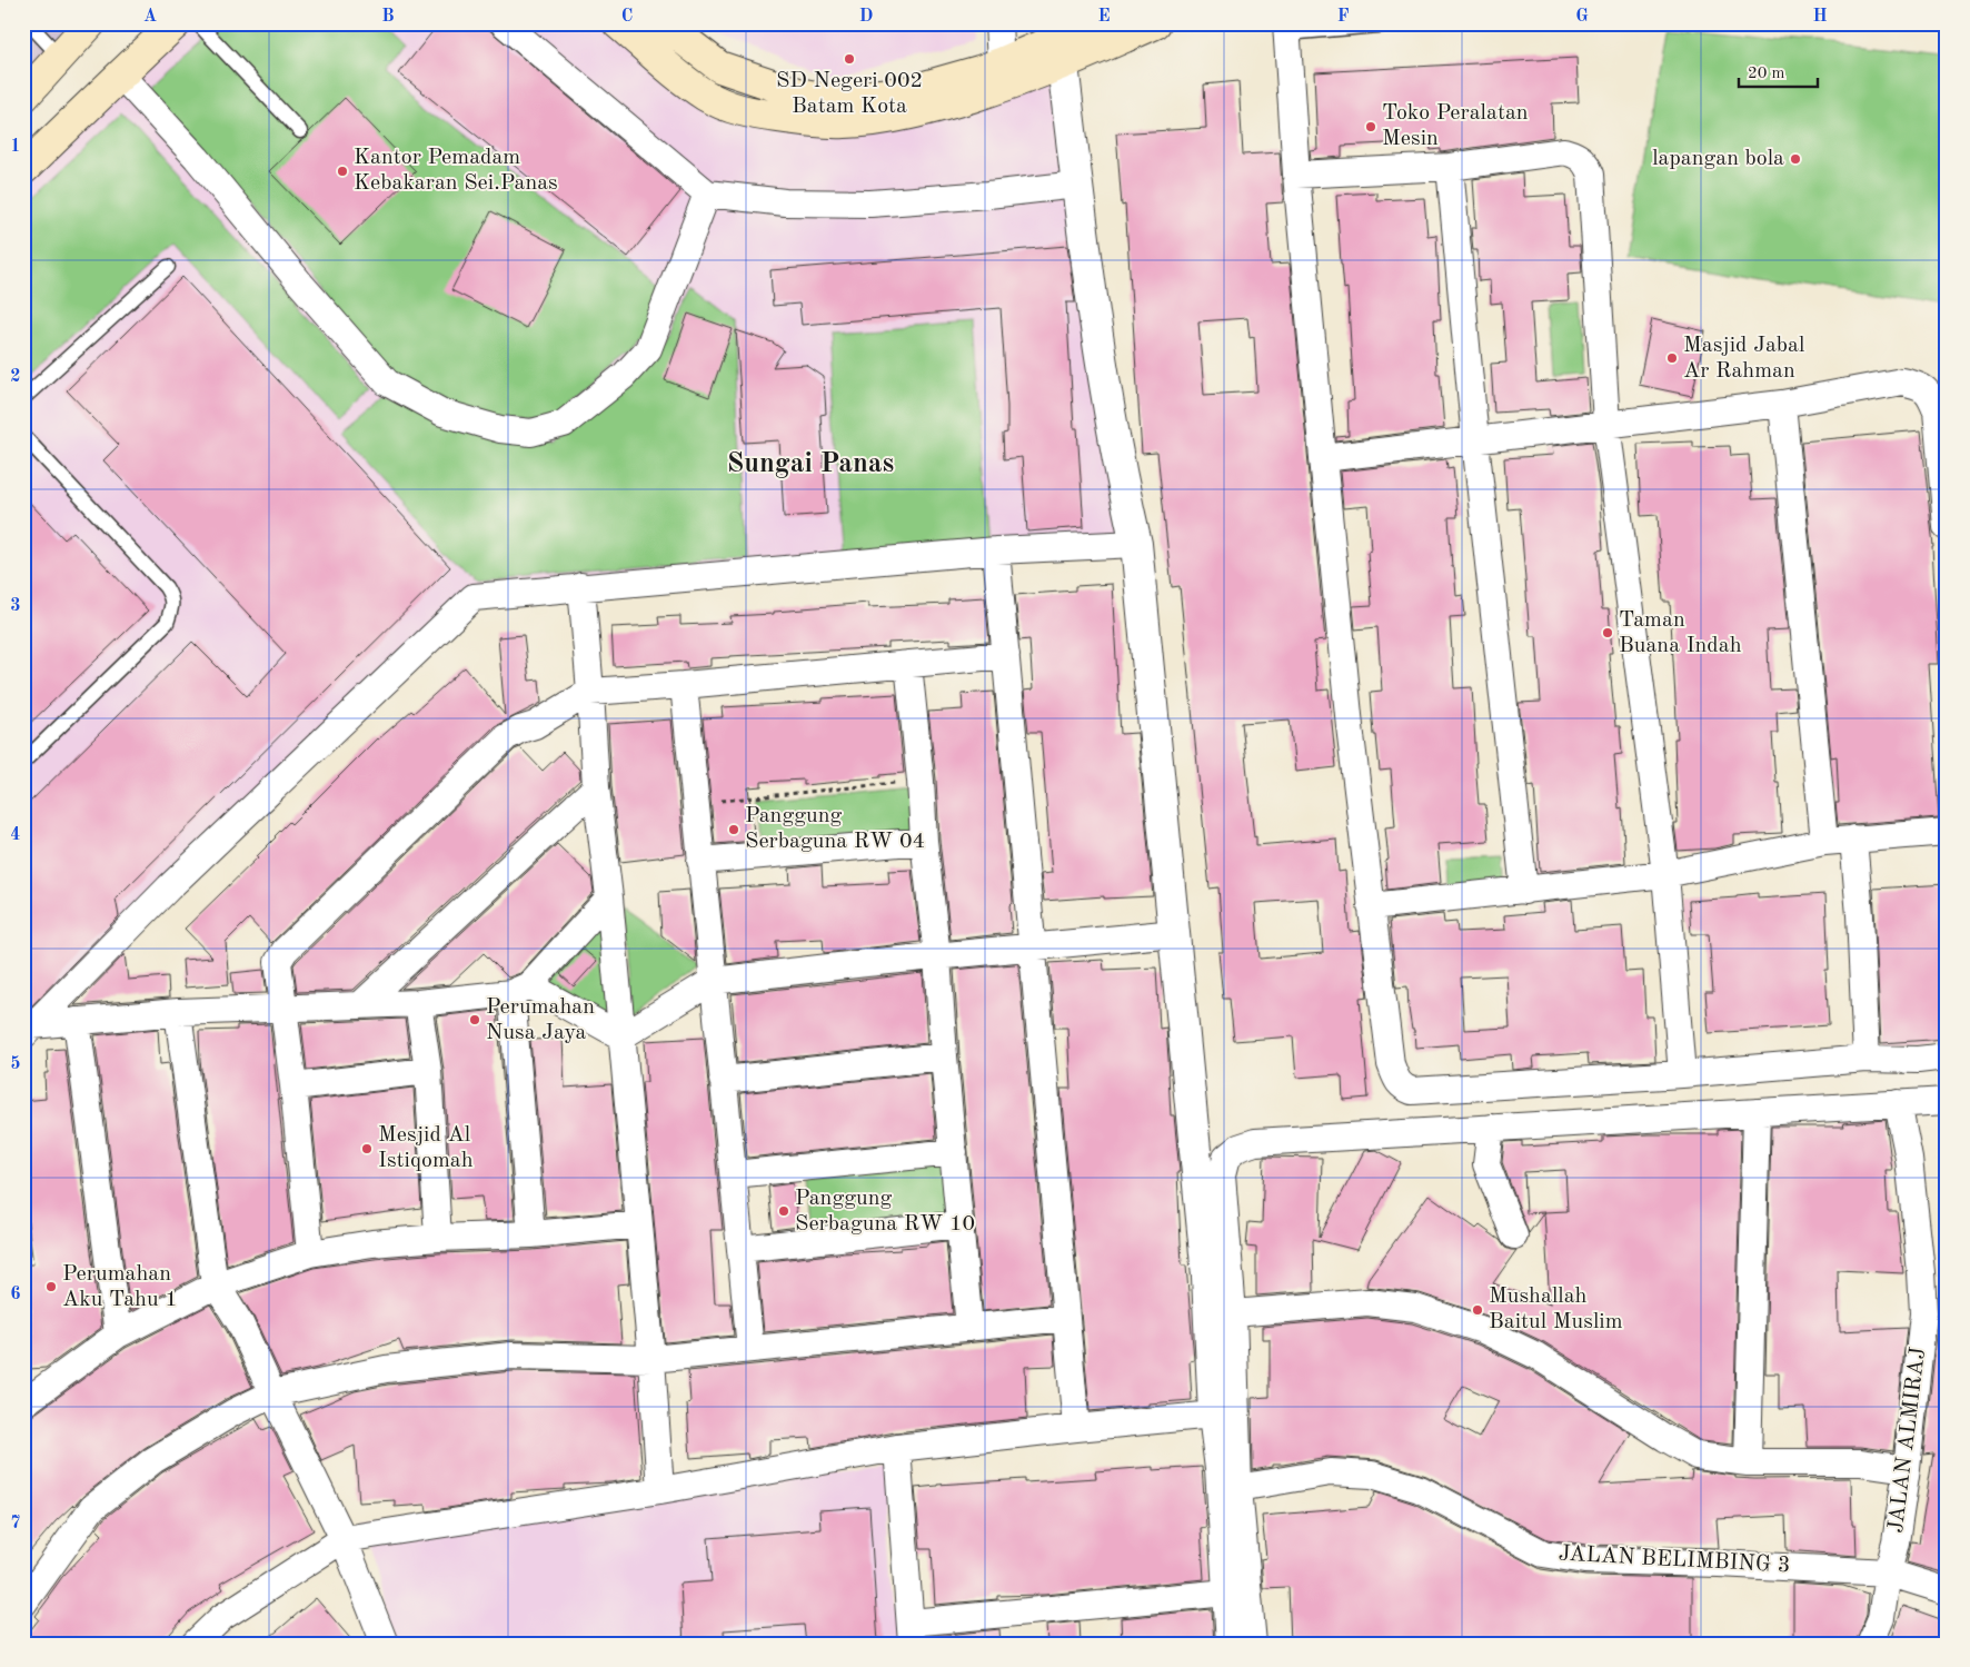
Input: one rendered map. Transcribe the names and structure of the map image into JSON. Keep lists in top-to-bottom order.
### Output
{
  "streets": {
    "street": ["JALAN ALMIRAJ", "JALAN BELIMBING 3"]
  },
  "crossings": [
    ["JALAN ALMIRAJ", "JALAN BELIMBING 3"]
  ],
  "districts": ["Sungai Panas"],
  "places": [
    "SD Negeri 002 Batam Kota",
    "Toko Peralatan Mesin",
    "lapangan bola",
    "Kantor Pemadam Kebakaran Sei.Panas",
    "Masjid Jabal Ar Rahman",
    "Taman Buana Indah",
    "Panggung Serbaguna RW 04",
    "Perumahan Nusa Jaya",
    "Mesjid Al Istiqomah",
    "Panggung Serbaguna RW 10",
    "Perumahan Aku Tahu 1",
    "Mushallah Baitul Muslim"
  ],
  "scale_bar": "20 m",
  "grid": {
    "columns": [
      "A",
      "B",
      "C",
      "D",
      "E",
      "F",
      "G",
      "H"
    ],
    "rows": [
      "1",
      "2",
      "3",
      "4",
      "5",
      "6",
      "7"
    ]
  }
}
